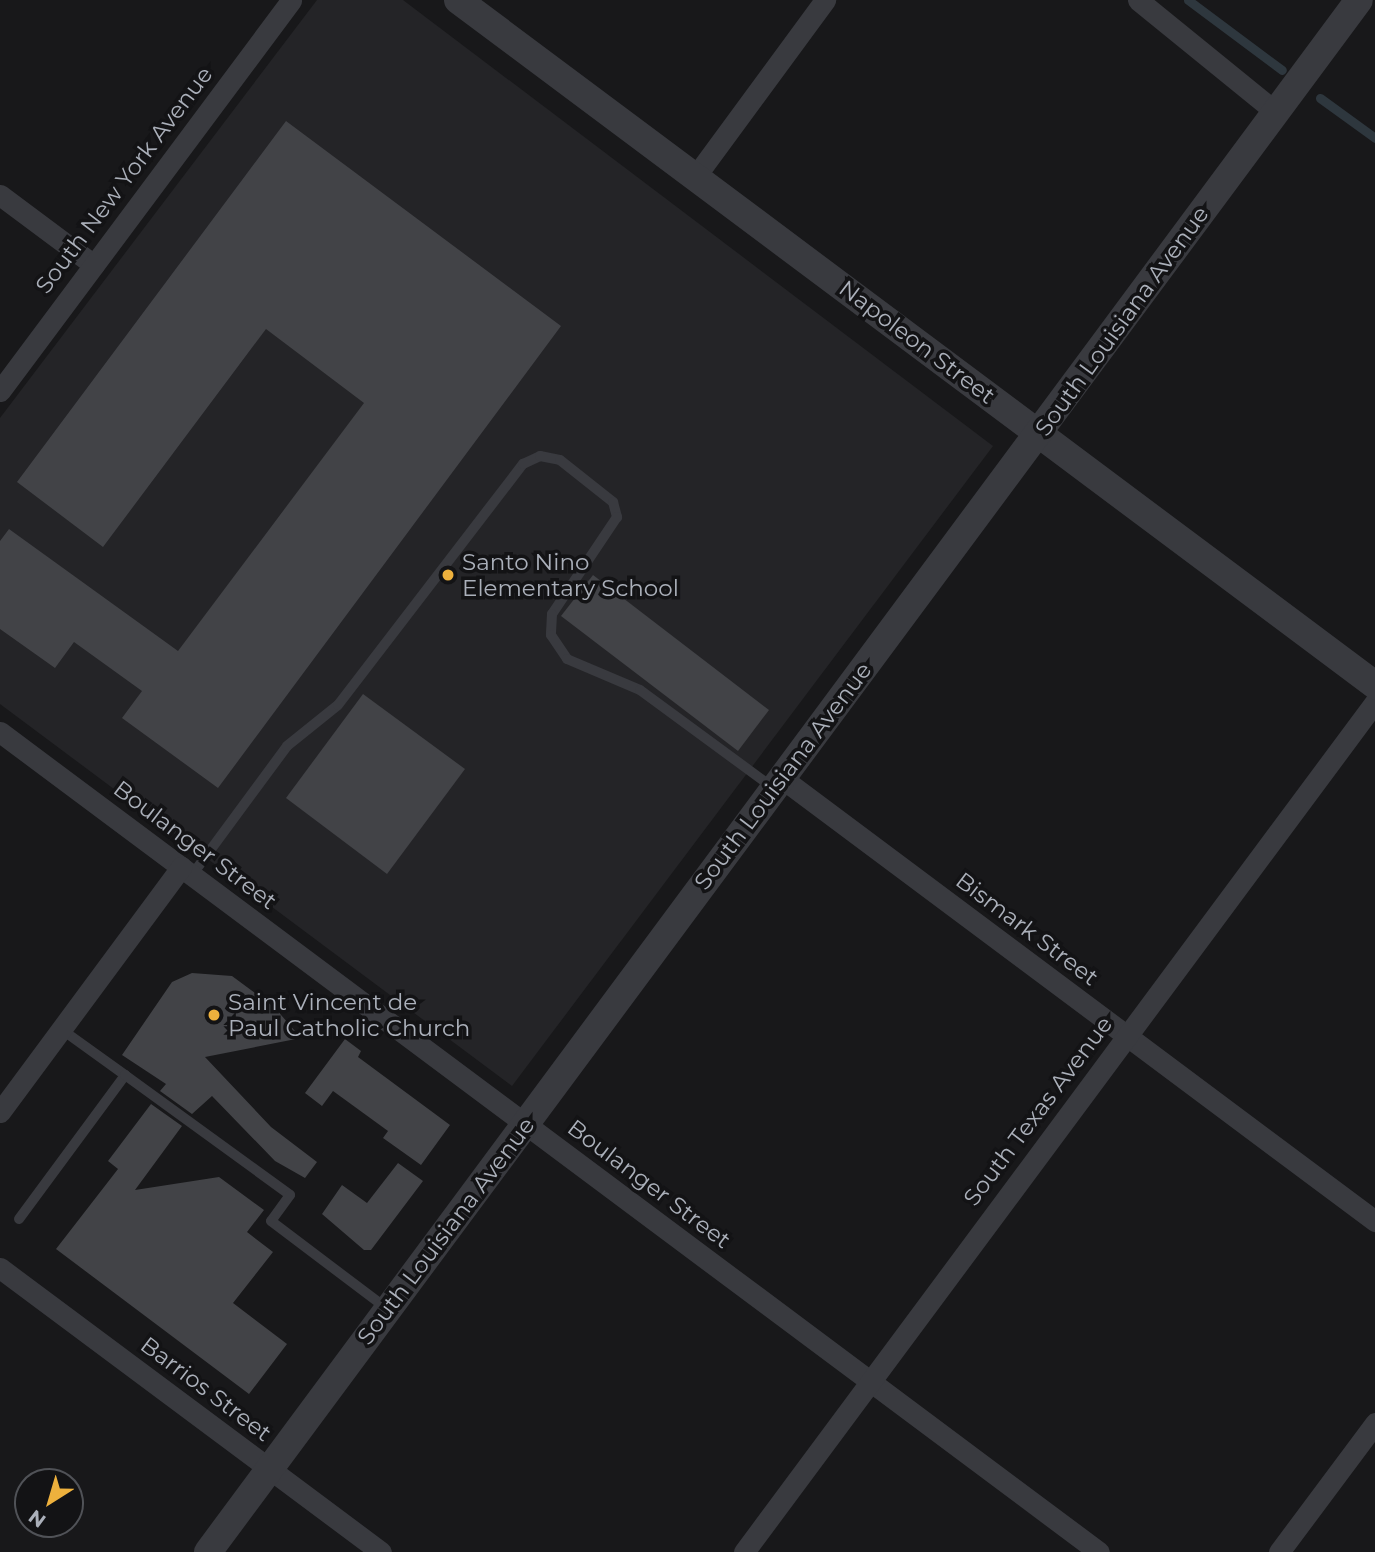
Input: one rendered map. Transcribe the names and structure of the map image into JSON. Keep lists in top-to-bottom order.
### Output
{
  "streets": {
    "street": [
      "South New York Avenue",
      "South Louisiana Avenue",
      "Napoleon Street",
      "Boulanger Street",
      "Bismark Street",
      "South Texas Avenue",
      "Barrios Street"
    ]
  },
  "crossings": [
    ["South Louisiana Avenue", "Napoleon Street"],
    ["South Louisiana Avenue", "Boulanger Street"],
    ["South Louisiana Avenue", "Bismark Street"],
    ["South Louisiana Avenue", "Barrios Street"],
    ["Boulanger Street", "South Texas Avenue"],
    ["Bismark Street", "South Texas Avenue"]
  ],
  "places": ["Santo Nino Elementary School", "Saint Vincent de Paul Catholic Church"],
  "north": "bottom left"
}
